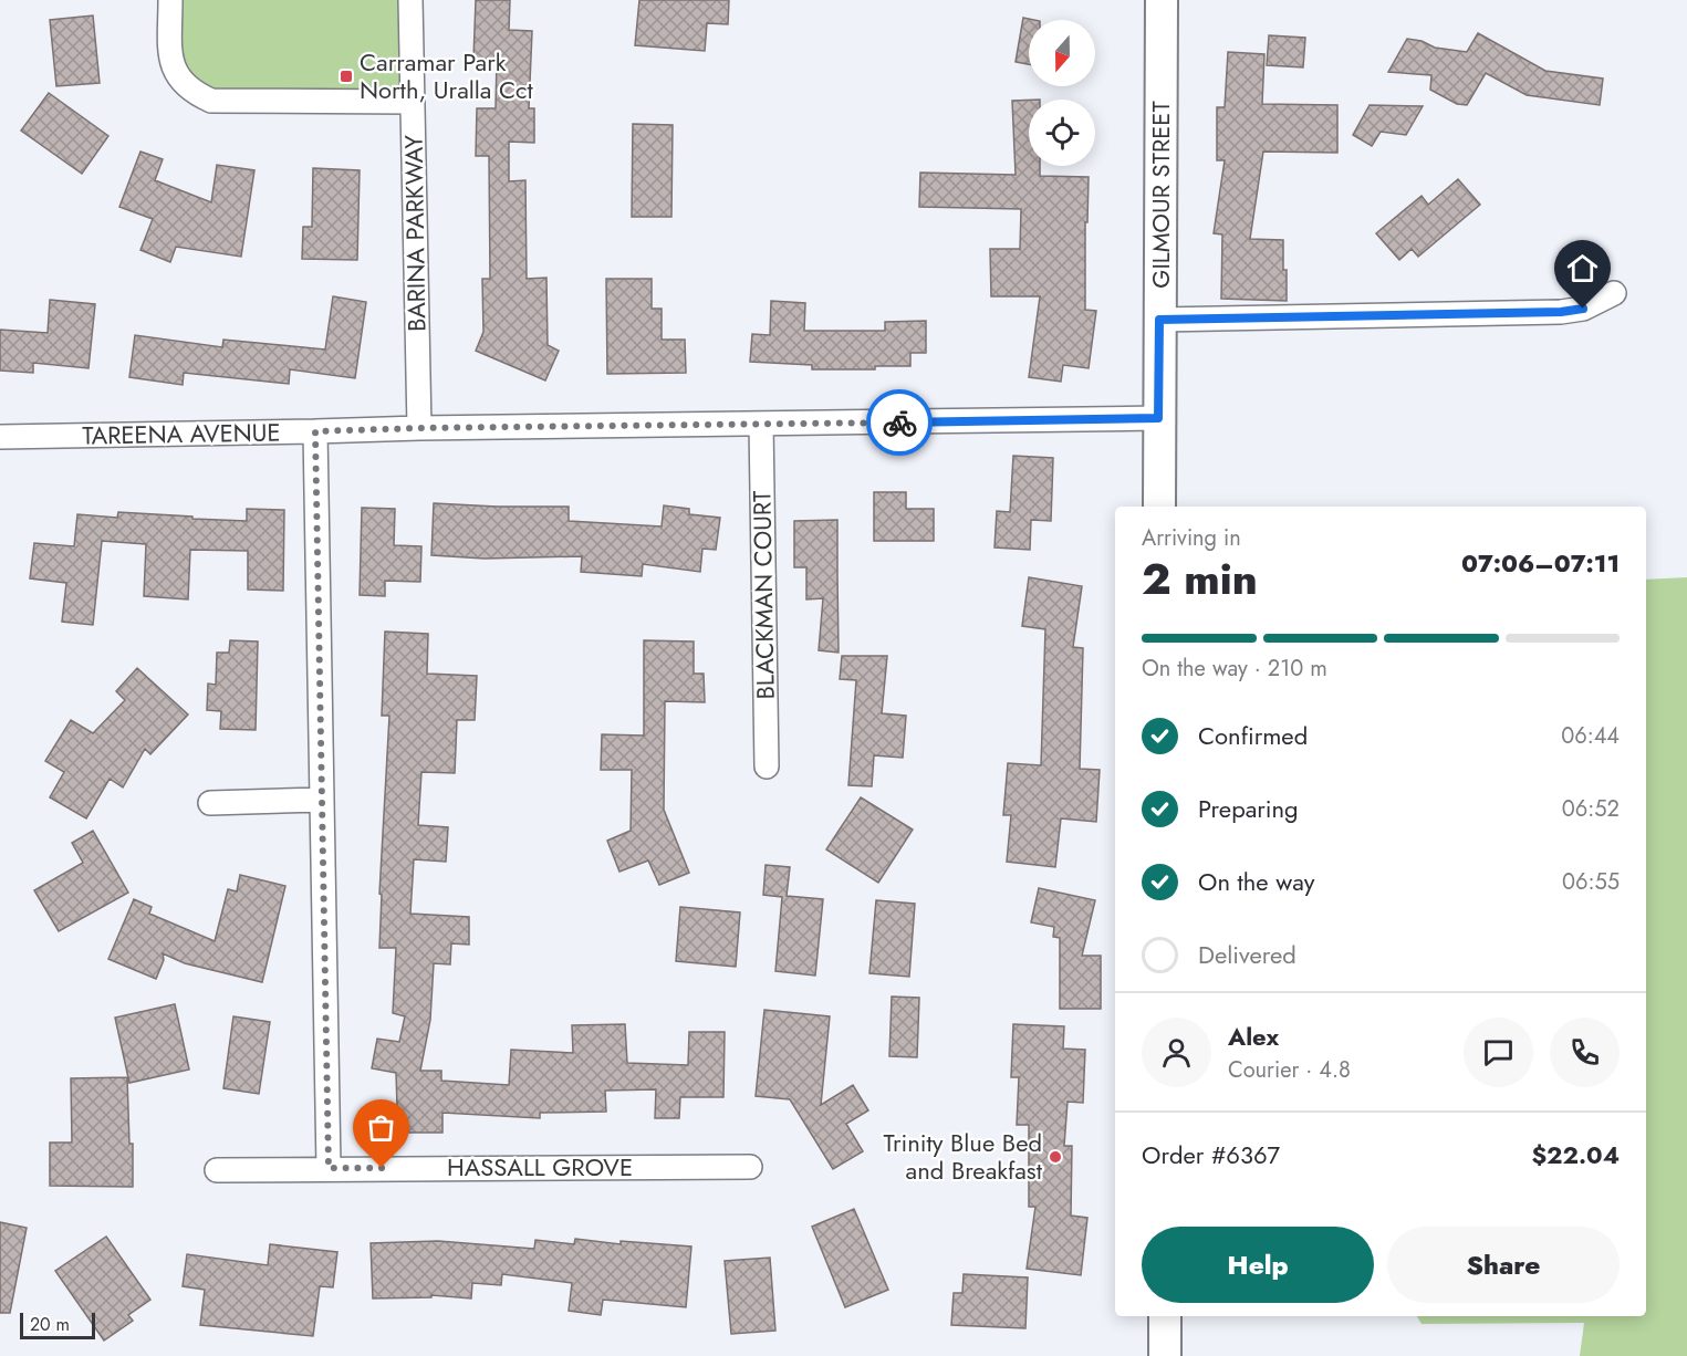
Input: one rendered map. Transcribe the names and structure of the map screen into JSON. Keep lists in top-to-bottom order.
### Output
{
  "streets": {
    "main road": ["GILMOUR STREET"],
    "street": [
      "BARINA PARKWAY",
      "TAREENA AVENUE",
      "BLACKMAN COURT",
      "HASSALL GROVE"
    ]
  },
  "crossings": [
    ["GILMOUR STREET", "TAREENA AVENUE"],
    ["BARINA PARKWAY", "TAREENA AVENUE"],
    ["TAREENA AVENUE", "BLACKMAN COURT"]
  ],
  "places": {
    "transit": ["Carramar Park North, Uralla Cct"],
    "other": ["Trinity Blue Bed and Breakfast"]
  },
  "scale_bar": "20 m",
  "north": "bottom",
  "page": {
    "heading": ["2 min", "Arriving in", "07:06–07:11"],
    "panel": [
      "Alex",
      "Courier · 4.8",
      "Order #6367",
      "$22.04"
    ],
    "bar": "On the way · 210 m",
    "list": [
      ["Confirmed", "06:44"],
      ["Preparing", "06:52"],
      ["On the way", "06:55"],
      "Delivered"
    ],
    "buttons": ["Help", "Share"],
    "scale": "20 m"
  }
}
